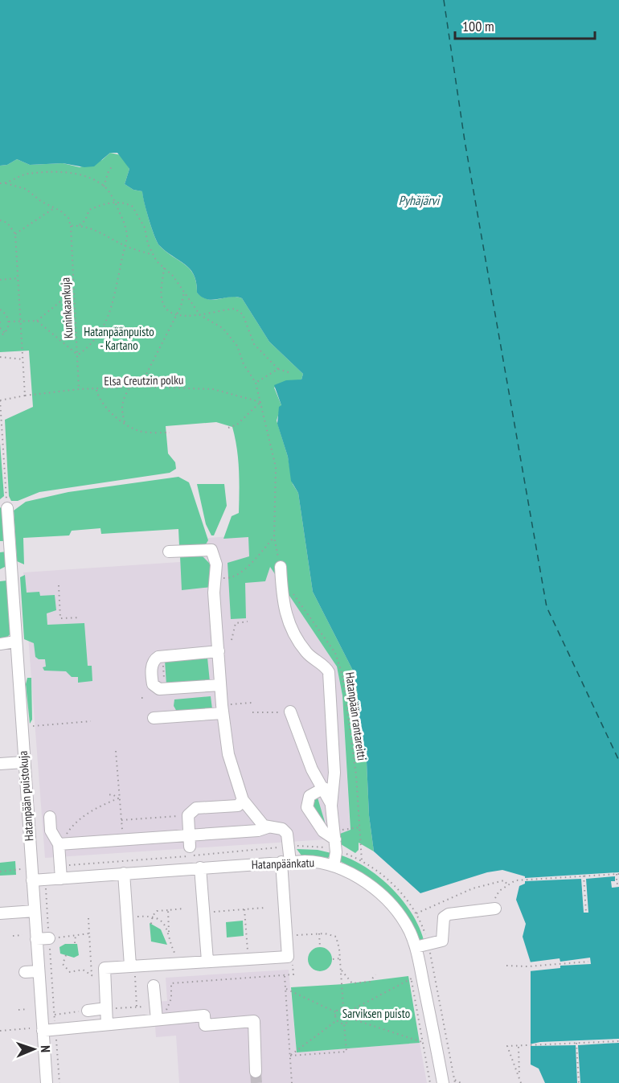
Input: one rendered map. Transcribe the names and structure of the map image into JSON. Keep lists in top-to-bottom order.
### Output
{
  "streets": {
    "street": ["Hatanpään puistokuja", "Hatanpäänkatu"],
    "path": ["Kuninkaankuja", "Elsa Creutzin polku", "Hatanpään rantareitti"]
  },
  "crossings": [
    ["Kuninkaankuja", "Elsa Creutzin polku"],
    ["Hatanpään puistokuja", "Hatanpäänkatu"]
  ],
  "water": ["Pyhäjärvi"],
  "parks": ["Hatanpäänpuisto - Kartano", "Sarviksen puisto"],
  "scale_bar": "100 m",
  "north": "right"
}
